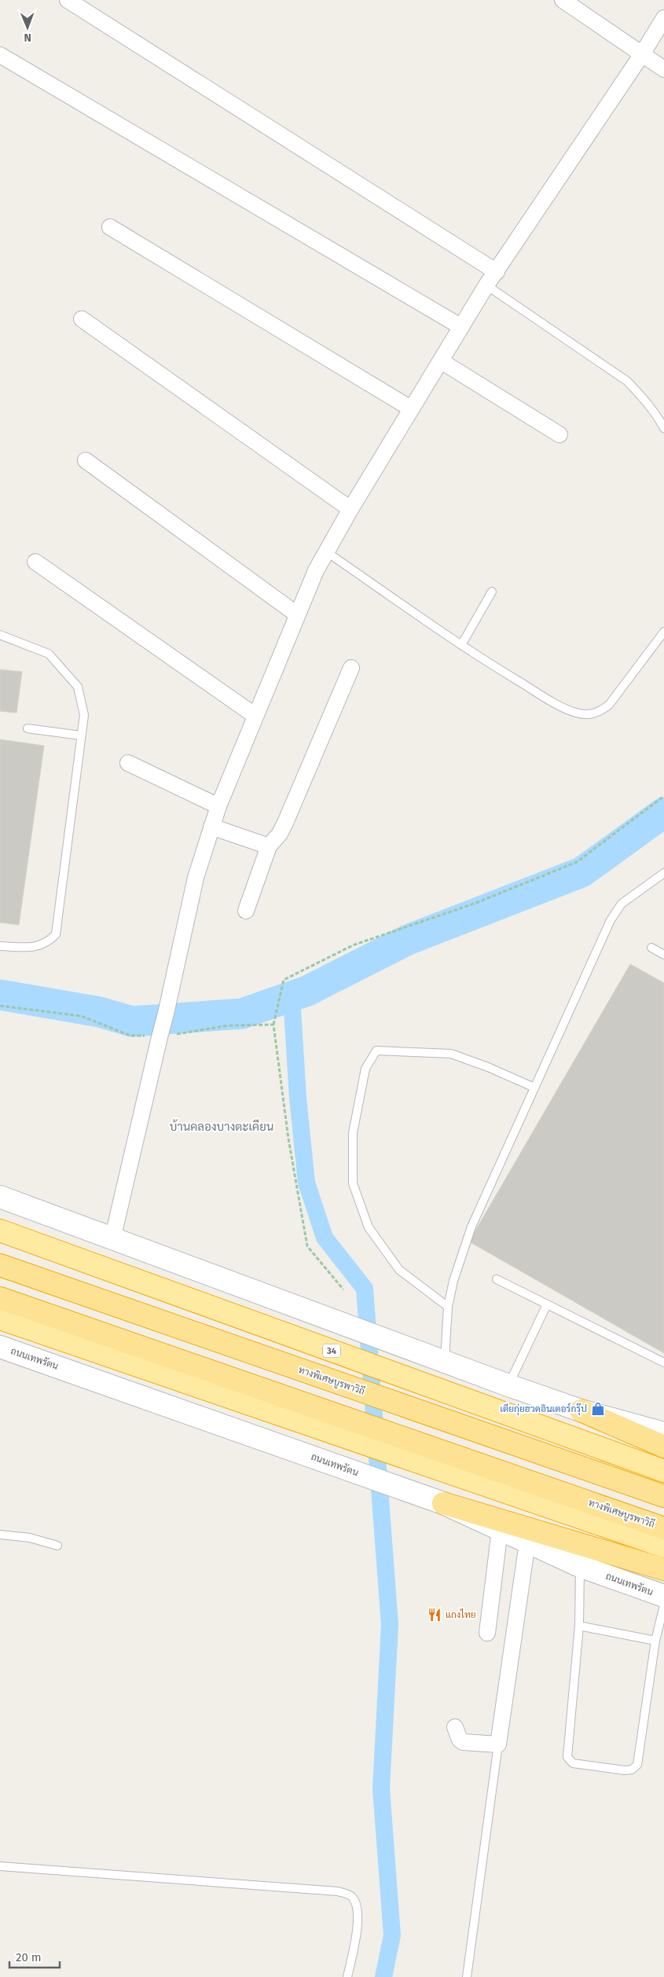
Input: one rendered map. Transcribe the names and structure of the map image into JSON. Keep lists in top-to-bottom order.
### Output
{
  "streets": {
    "highway": ["34", "ทางพิเศษบูรพาวิถี"],
    "main road": ["ถนนเทพรัตน"]
  },
  "districts": ["บ้านคลองบางตะเคียน"],
  "places": {
    "shop": ["เตียกุ่ยฮวดอินเตอร์กรุ๊ป"],
    "restaurant": ["แกงไทย"]
  },
  "scale_bar": "20 m",
  "north": "bottom"
}
